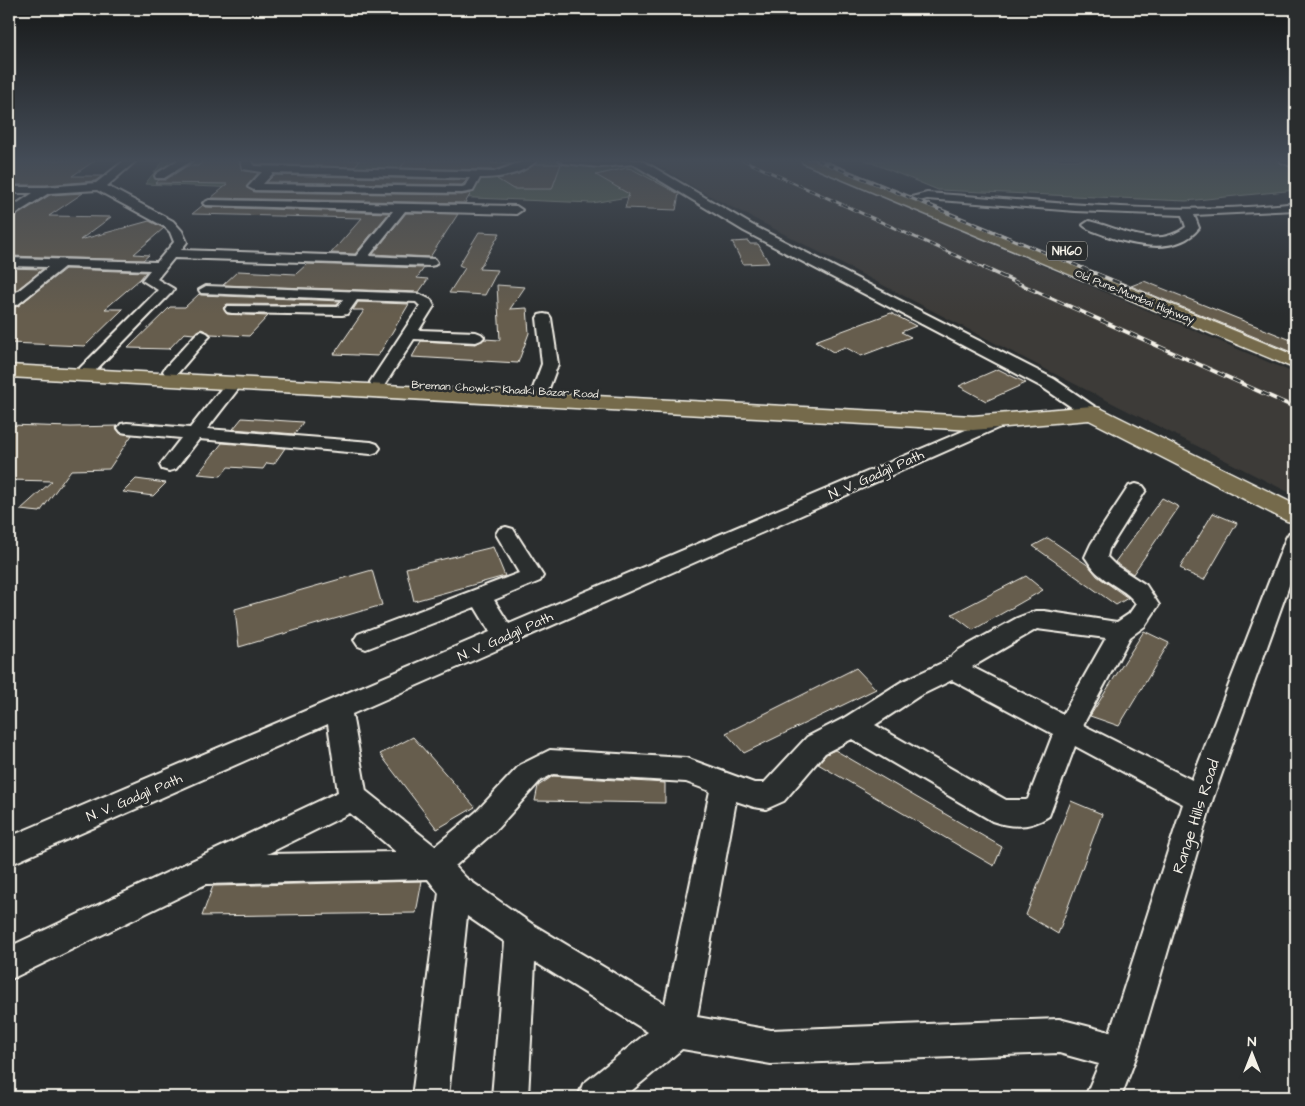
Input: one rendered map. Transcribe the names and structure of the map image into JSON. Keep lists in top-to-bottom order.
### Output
{
  "streets": {
    "main road": ["NH60", "Old Pune–Mumbai Highway", "Breman Chowk - Khadki Bazar Road"],
    "street": ["N. V. Gadgil Path", "Range Hills Road"]
  },
  "crossings": [
    ["Breman Chowk - Khadki Bazar Road", "N. V. Gadgil Path"]
  ],
  "north": "top"
}
